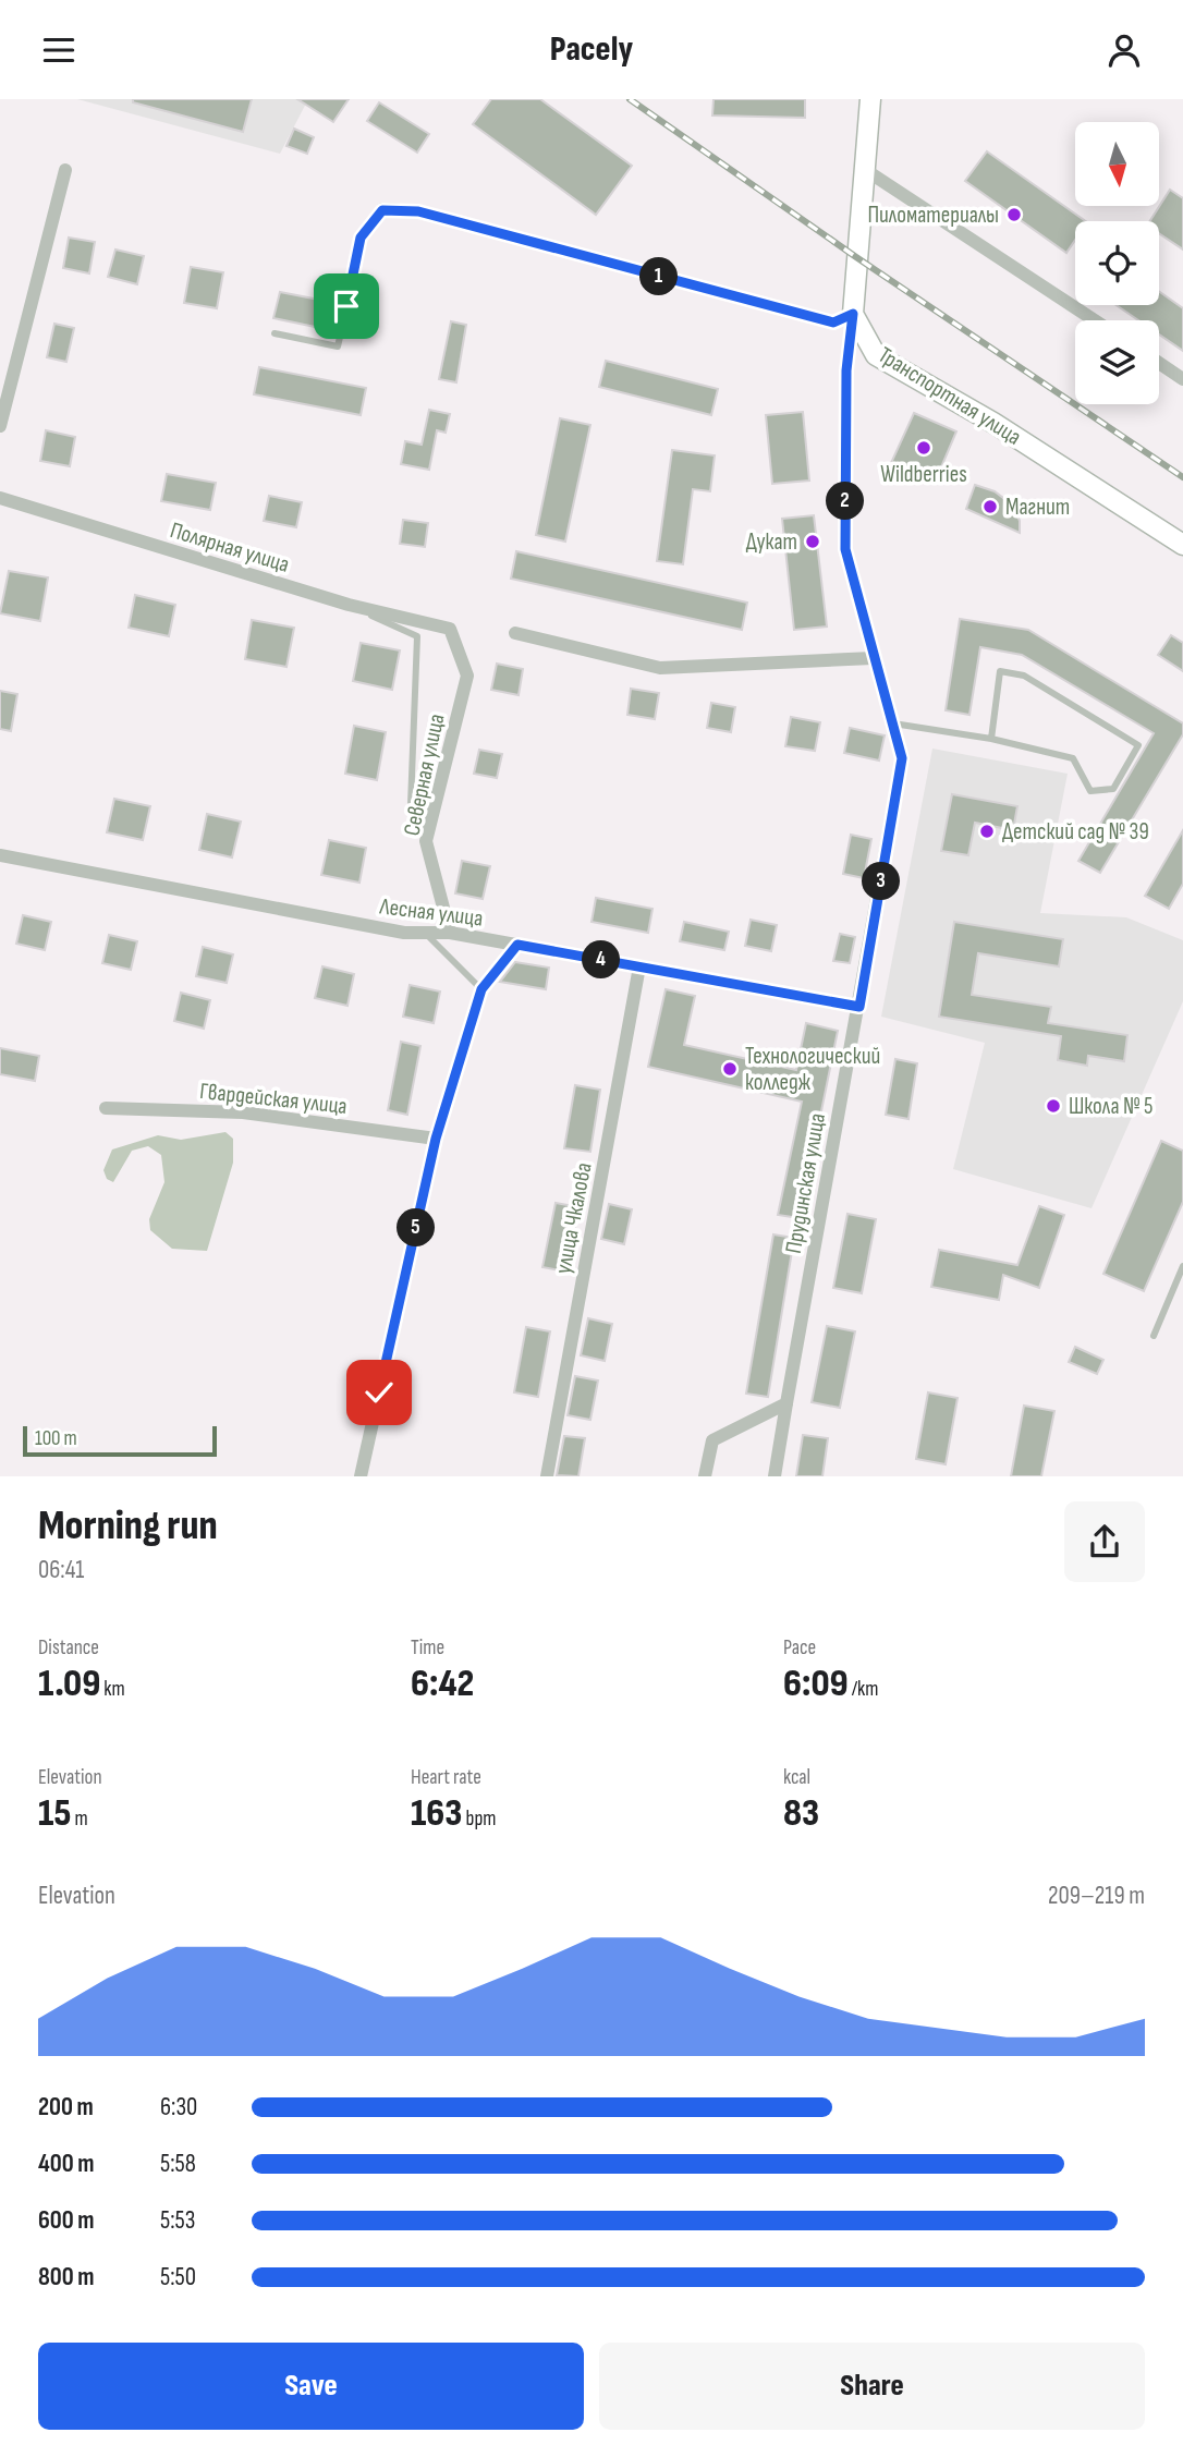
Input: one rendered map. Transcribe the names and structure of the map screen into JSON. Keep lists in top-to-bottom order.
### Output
{
  "streets": {
    "street": [
      "Транспортная улица",
      "Полярная улица",
      "Северная улица",
      "Лесная улица",
      "Гвардейская улица",
      "Прудинская улица",
      "улица Чкалова"
    ]
  },
  "crossings": [
    ["Транспортная улица", "Прудинская улица"],
    ["Полярная улица", "Северная улица"],
    ["Северная улица", "Лесная улица"],
    ["Лесная улица", "Прудинская улица"],
    ["Лесная улица", "улица Чкалова"]
  ],
  "places": [
    "Пиломатериалы",
    "Wildberries",
    "Магнит",
    "Дукат",
    "Детский сад № 39",
    "Технологический колледж",
    "Школа № 5"
  ],
  "scale_bar": "100 m",
  "north": "bottom",
  "page": {
    "header": "Pacely",
    "pins": [
      "1",
      "2",
      "3",
      "4",
      "5"
    ],
    "scale": "100 m",
    "heading": ["Morning run", "06:41"],
    "stats": [
      ["Distance", "1.09 km"],
      ["Time", "6:42"],
      ["Pace", "6:09 /km"],
      ["Elevation", "15 m"],
      ["Heart rate", "163 bpm"],
      ["kcal", "83"]
    ],
    "chart": ["Elevation", "209–219 m"],
    "list": [
      {
        "name": "200 m",
        "note": "6:30"
      },
      {
        "name": "400 m",
        "note": "5:58"
      },
      {
        "name": "600 m",
        "note": "5:53"
      },
      {
        "name": "800 m",
        "note": "5:50"
      }
    ],
    "buttons": ["Save", "Share"]
  }
}
